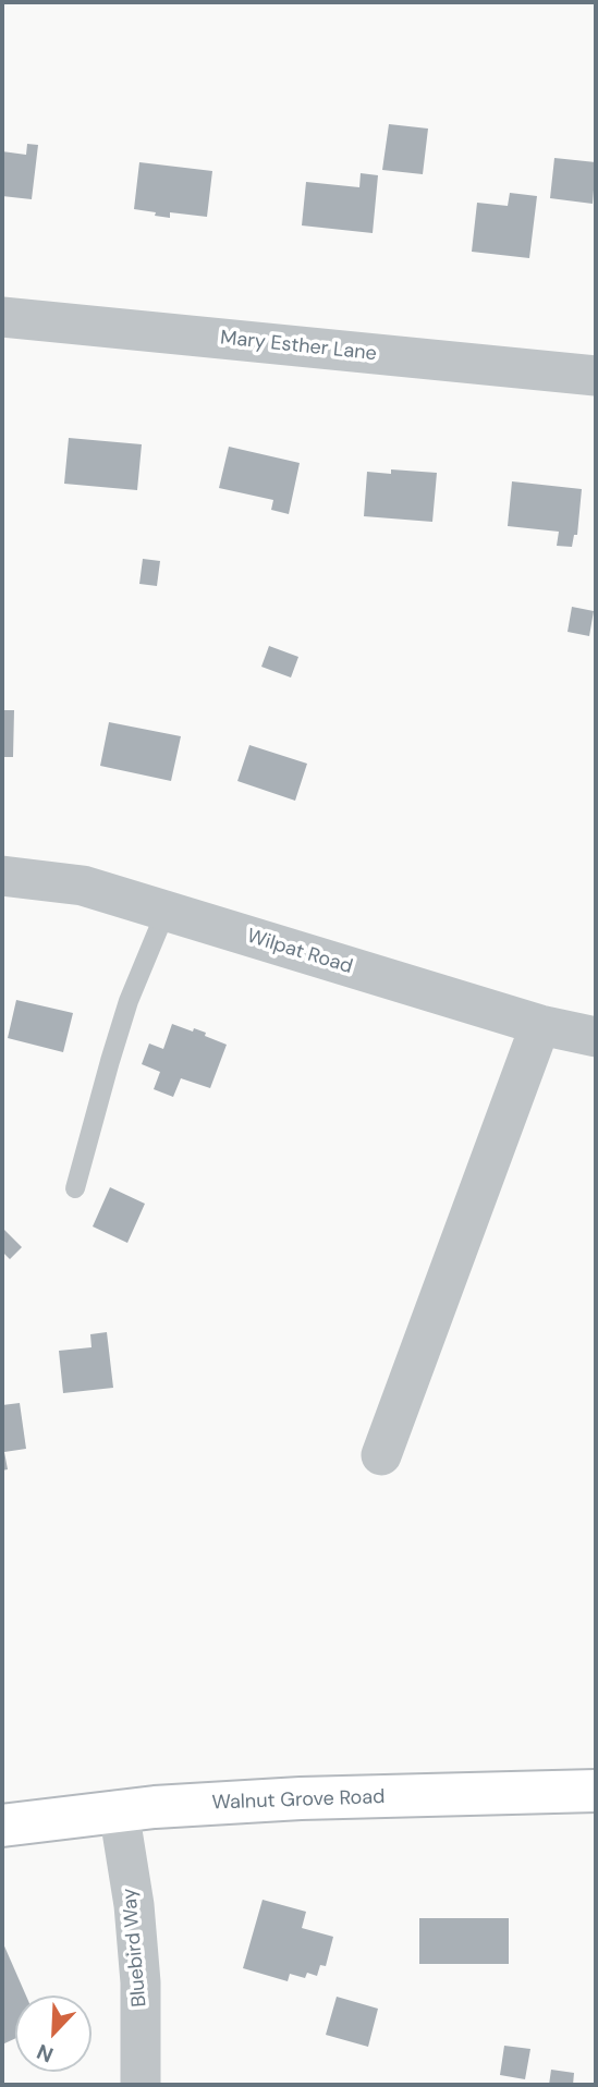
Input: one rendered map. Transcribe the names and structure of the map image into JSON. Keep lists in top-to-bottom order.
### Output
{
  "streets": {
    "main road": ["Walnut Grove Road"],
    "street": ["Mary Esther Lane", "Wilpat Road", "Bluebird Way"]
  },
  "crossings": [
    ["Walnut Grove Road", "Bluebird Way"]
  ],
  "north": "bottom left"
}
